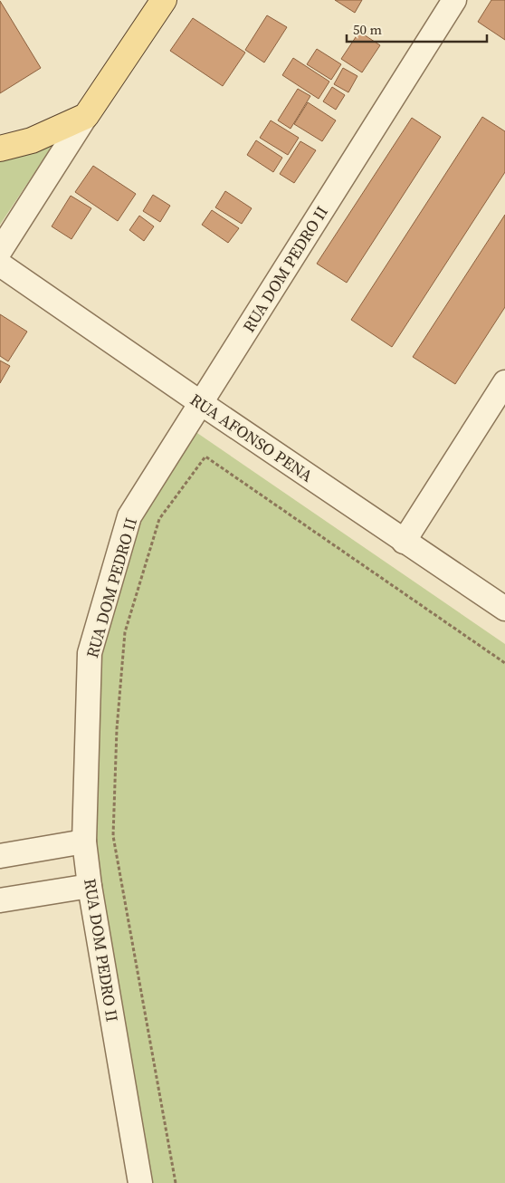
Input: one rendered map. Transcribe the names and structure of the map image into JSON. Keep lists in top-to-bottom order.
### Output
{
  "streets": {
    "street": ["RUA DOM PEDRO II", "RUA AFONSO PENA"]
  },
  "crossings": [
    ["RUA DOM PEDRO II", "RUA AFONSO PENA"]
  ],
  "scale_bar": "50 m"
}
